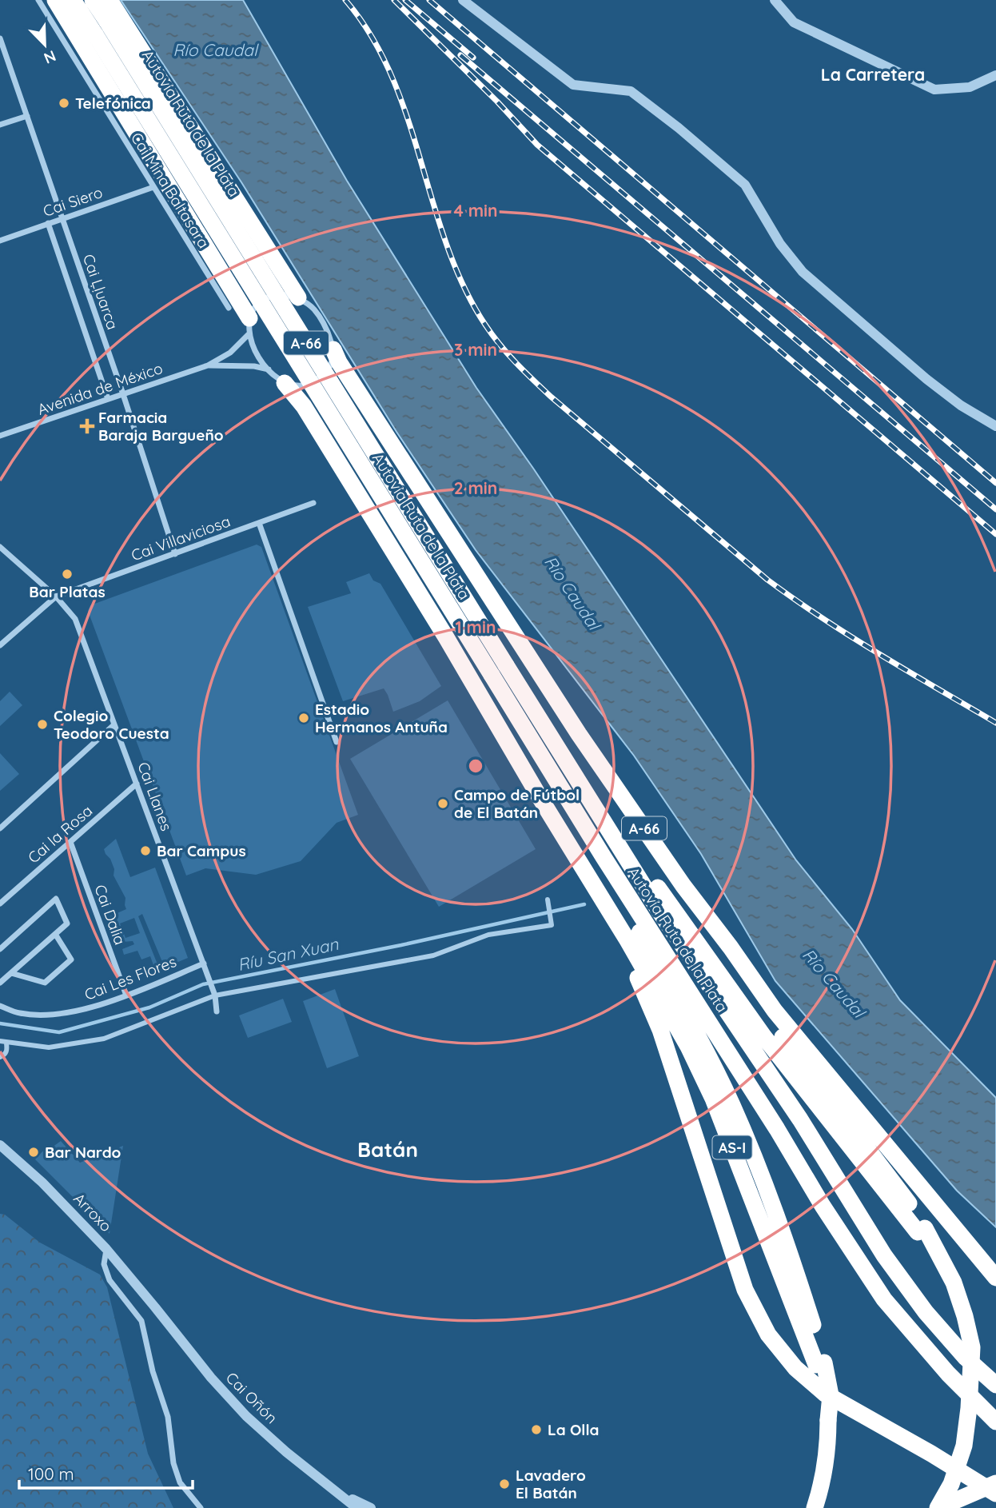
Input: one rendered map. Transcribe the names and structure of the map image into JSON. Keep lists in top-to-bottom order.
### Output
{
  "streets": {
    "highway": ["Autovía Ruta de la Plata", "A-66", "AS-I"],
    "street": [
      "Cai Mina Baltasara",
      "Cai Siero",
      "Cai Ḷḷuarca",
      "Avenida de México",
      "Cai Villaviciosa",
      "Cai Llanes",
      "Cai la Rosa",
      "Cai Dalia",
      "Cai Les Flores",
      "Arroxo",
      "Cai Oñón"
    ]
  },
  "crossings": [
    ["Autovía Ruta de la Plata", "AS-I"],
    ["Cai Mina Baltasara", "Cai Siero"],
    ["Cai Siero", "Cai Ḷḷuarca"],
    ["Cai Ḷḷuarca", "Avenida de México"],
    ["Cai Ḷḷuarca", "Cai Villaviciosa"],
    ["A-66", "Avenida de México"],
    ["Cai Villaviciosa", "Cai Llanes"],
    ["Cai Llanes", "Cai la Rosa"],
    ["Cai Llanes", "Cai Les Flores"],
    ["Cai la Rosa", "Cai Dalia"],
    ["Cai Dalia", "Cai Les Flores"],
    ["Arroxo", "Cai Oñón"]
  ],
  "districts": ["La Carretera", "Batán"],
  "water": ["Río Caudal", "Ríu San Xuan"],
  "places": {
    "other": [
      "Telefónica",
      "Bar Platas",
      "Estadio Hermanos Antuña",
      "Colegio Teodoro Cuesta",
      "Campo de Fútbol de El Batán",
      "Bar Campus",
      "Bar Nardo",
      "La Olla",
      "Lavadero El Batán"
    ],
    "health": ["Farmacia Baraja Bargueño"]
  },
  "scale_bar": "100 m",
  "north": "bottom right",
  "rings": [
    "4 min",
    "3 min",
    "2 min",
    "1 min"
  ]
}
